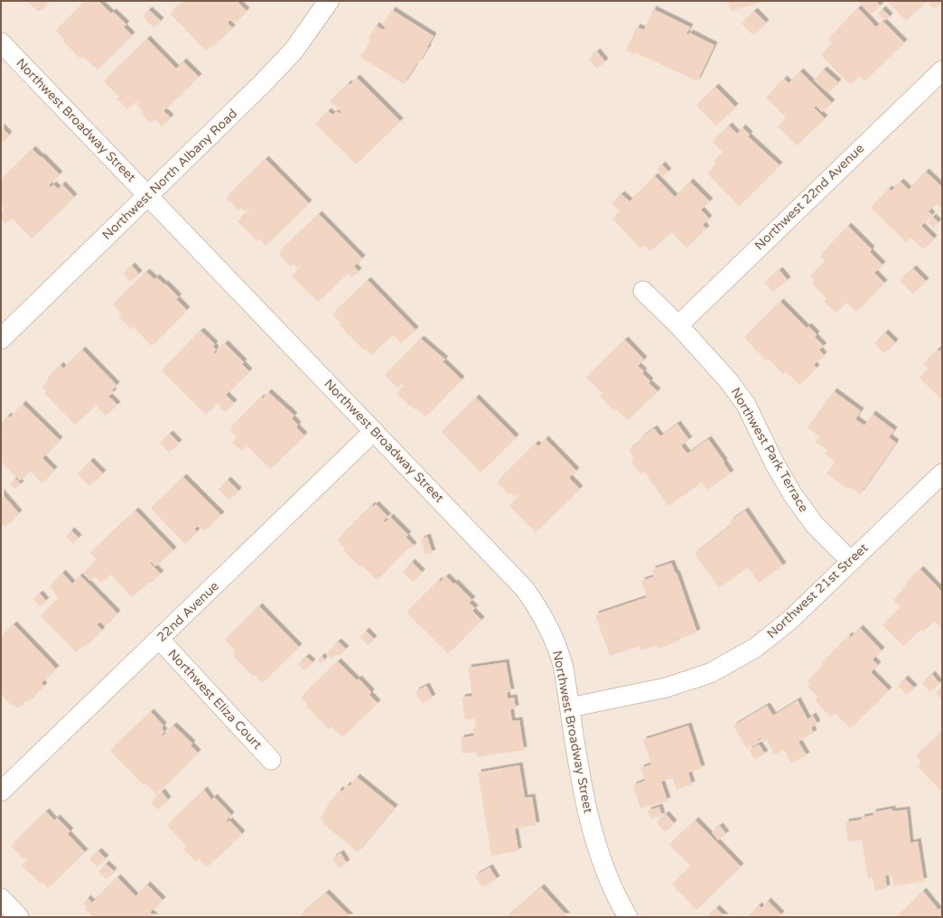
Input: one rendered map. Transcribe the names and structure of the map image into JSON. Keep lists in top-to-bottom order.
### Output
{
  "streets": {
    "street": [
      "Northwest Broadway Street",
      "Northwest North Albany Road",
      "Northwest 22nd Avenue",
      "Northwest Park Terrace",
      "Northwest 21st Street",
      "22nd Avenue",
      "Northwest Eliza Court"
    ]
  },
  "crossings": [
    ["Northwest Broadway Street", "Northwest North Albany Road"],
    ["Northwest Broadway Street", "Northwest 21st Street"],
    ["Northwest Broadway Street", "22nd Avenue"],
    ["Northwest 22nd Avenue", "Northwest Park Terrace"],
    ["Northwest Park Terrace", "Northwest 21st Street"],
    ["22nd Avenue", "Northwest Eliza Court"]
  ]
}
